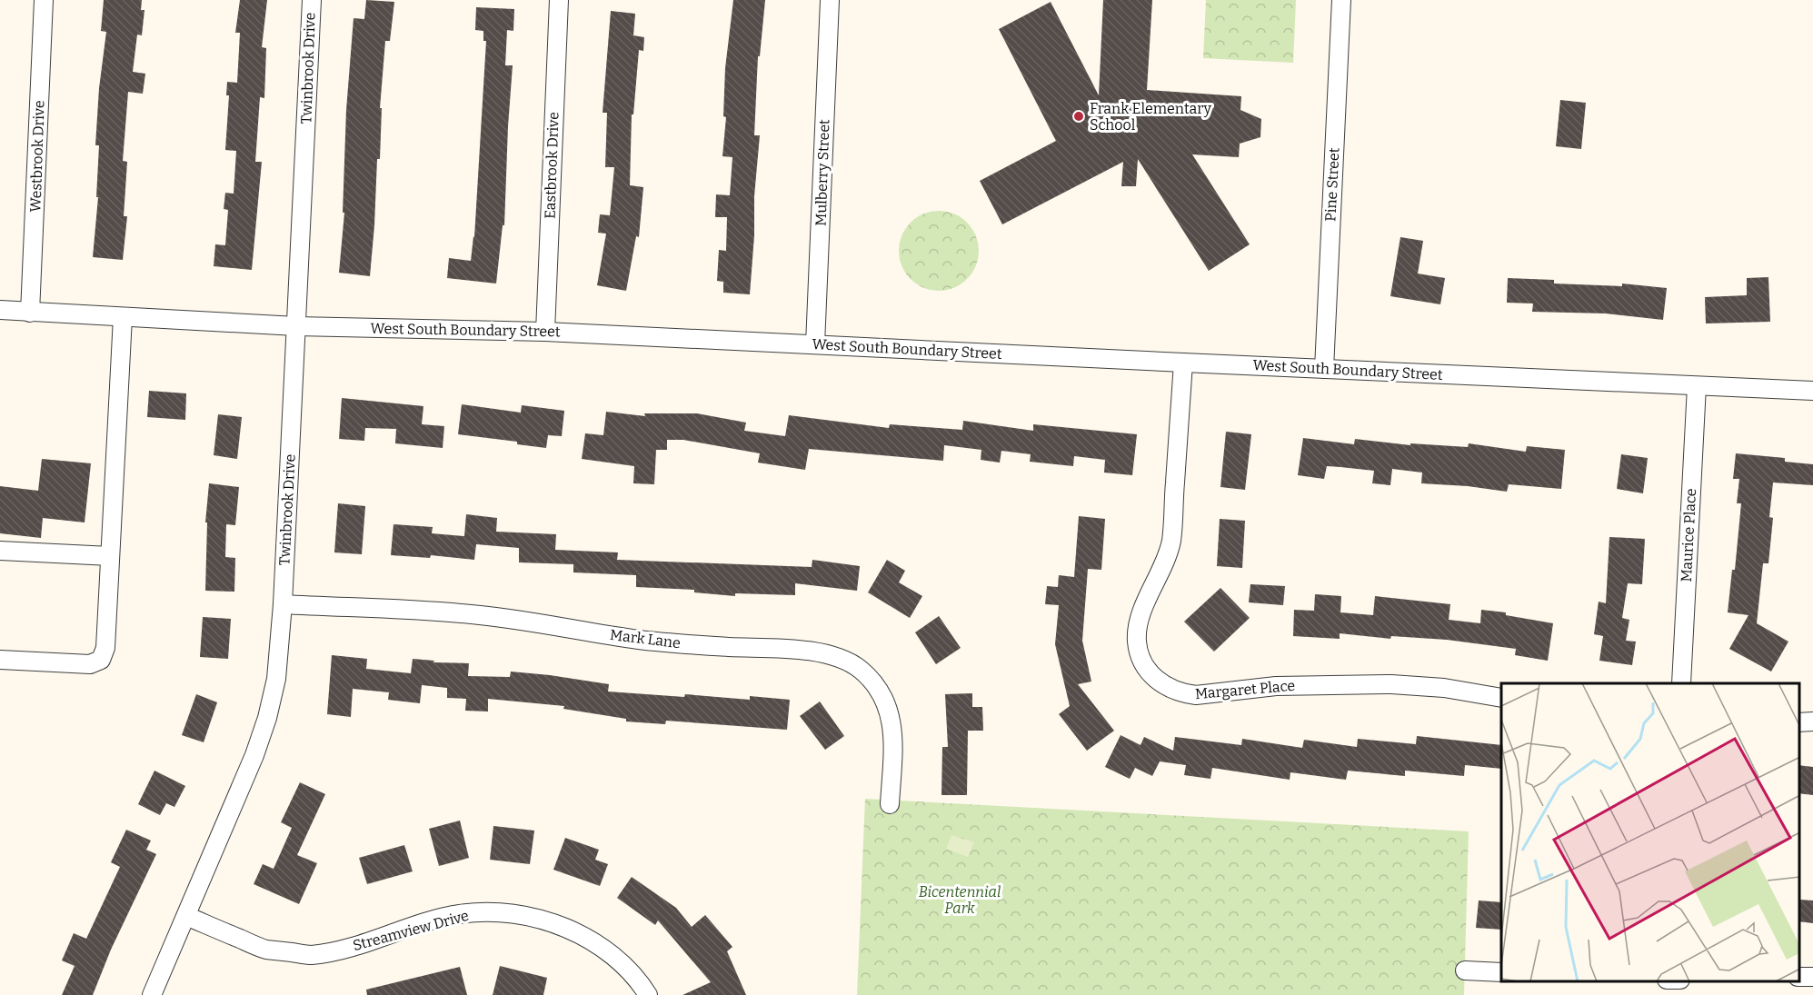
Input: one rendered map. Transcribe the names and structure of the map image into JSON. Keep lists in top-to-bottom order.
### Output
{
  "streets": {
    "street": [
      "Twinbrook Drive",
      "Westbrook Drive",
      "Eastbrook Drive",
      "Mulberry Street",
      "Pine Street",
      "West South Boundary Street",
      "Maurice Place",
      "Mark Lane",
      "Margaret Place",
      "Streamview Drive"
    ]
  },
  "crossings": [
    ["Twinbrook Drive", "West South Boundary Street"],
    ["Twinbrook Drive", "Mark Lane"],
    ["Twinbrook Drive", "Streamview Drive"],
    ["Westbrook Drive", "West South Boundary Street"],
    ["Eastbrook Drive", "West South Boundary Street"],
    ["Mulberry Street", "West South Boundary Street"],
    ["Pine Street", "West South Boundary Street"],
    ["West South Boundary Street", "Maurice Place"],
    ["West South Boundary Street", "Margaret Place"]
  ],
  "parks": ["Bicentennial Park"],
  "places": ["Frank Elementary School"]
}
